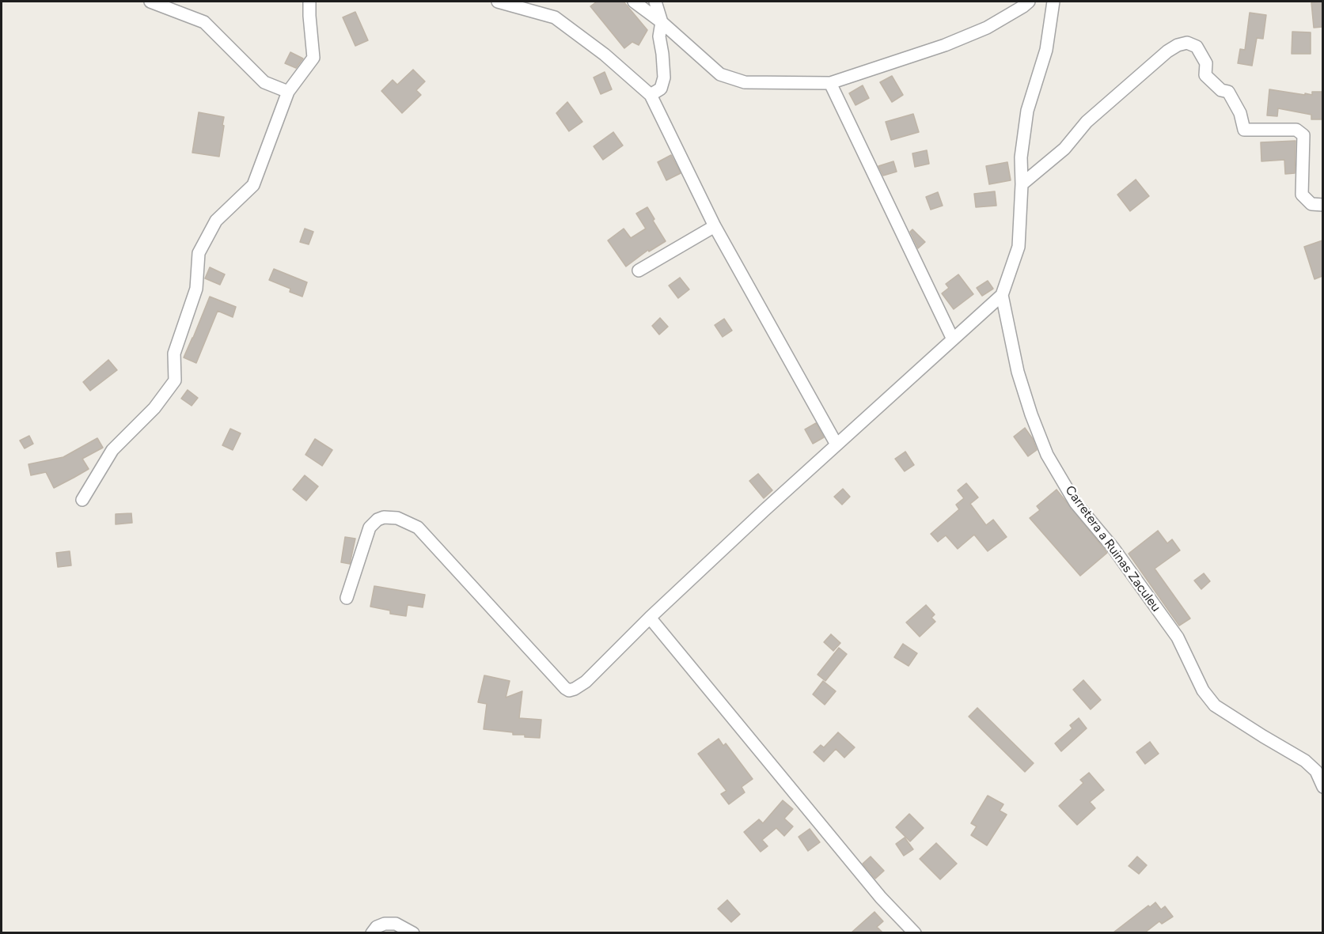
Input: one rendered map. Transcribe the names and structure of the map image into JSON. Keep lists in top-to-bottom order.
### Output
{
  "streets": {
    "street": ["Carretera a Ruinas Zaculeu"]
  }
}
